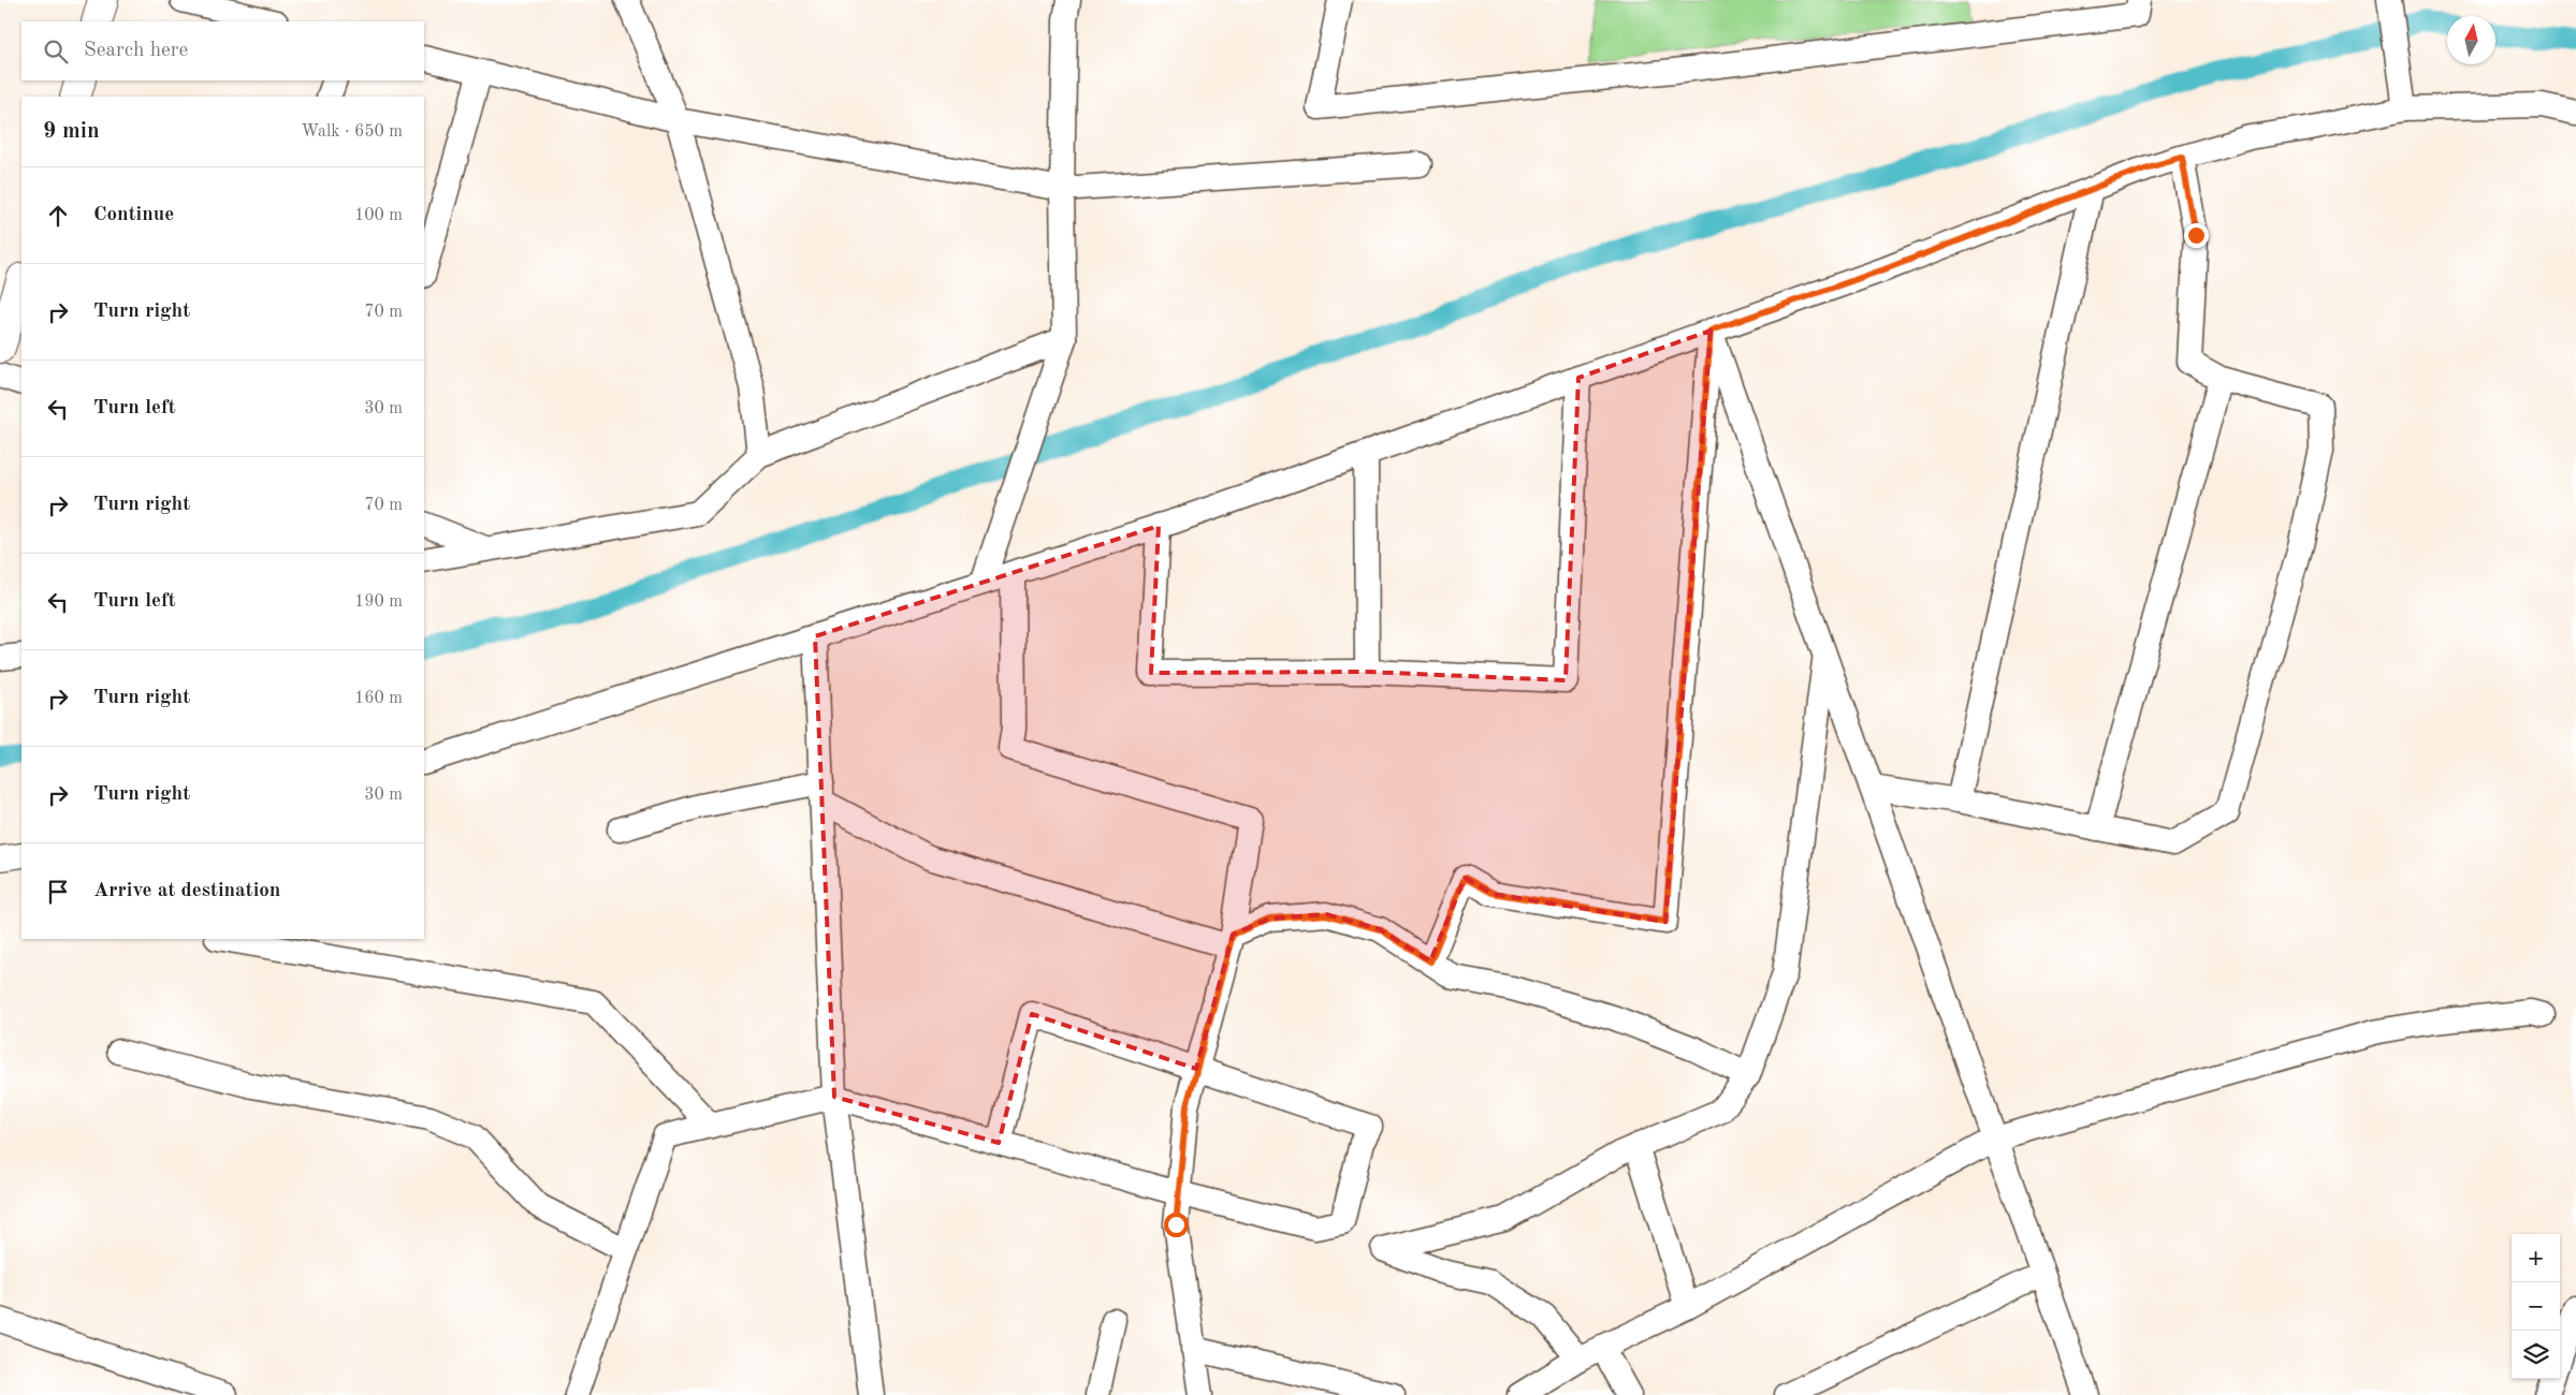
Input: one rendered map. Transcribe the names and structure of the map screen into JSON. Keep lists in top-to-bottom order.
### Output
{
  "north": "top",
  "page": {
    "search": "Search here",
    "heading": ["9 min", "Walk · 650 m"],
    "list": [
      ["Continue", "100 m"],
      ["Turn right", "70 m"],
      ["Turn left", "30 m"],
      ["Turn right", "70 m"],
      ["Turn left", "190 m"],
      ["Turn right", "160 m"],
      ["Turn right", "30 m"],
      "Arrive at destination"
    ],
    "map_buttons": ["+", "−"]
  }
}
